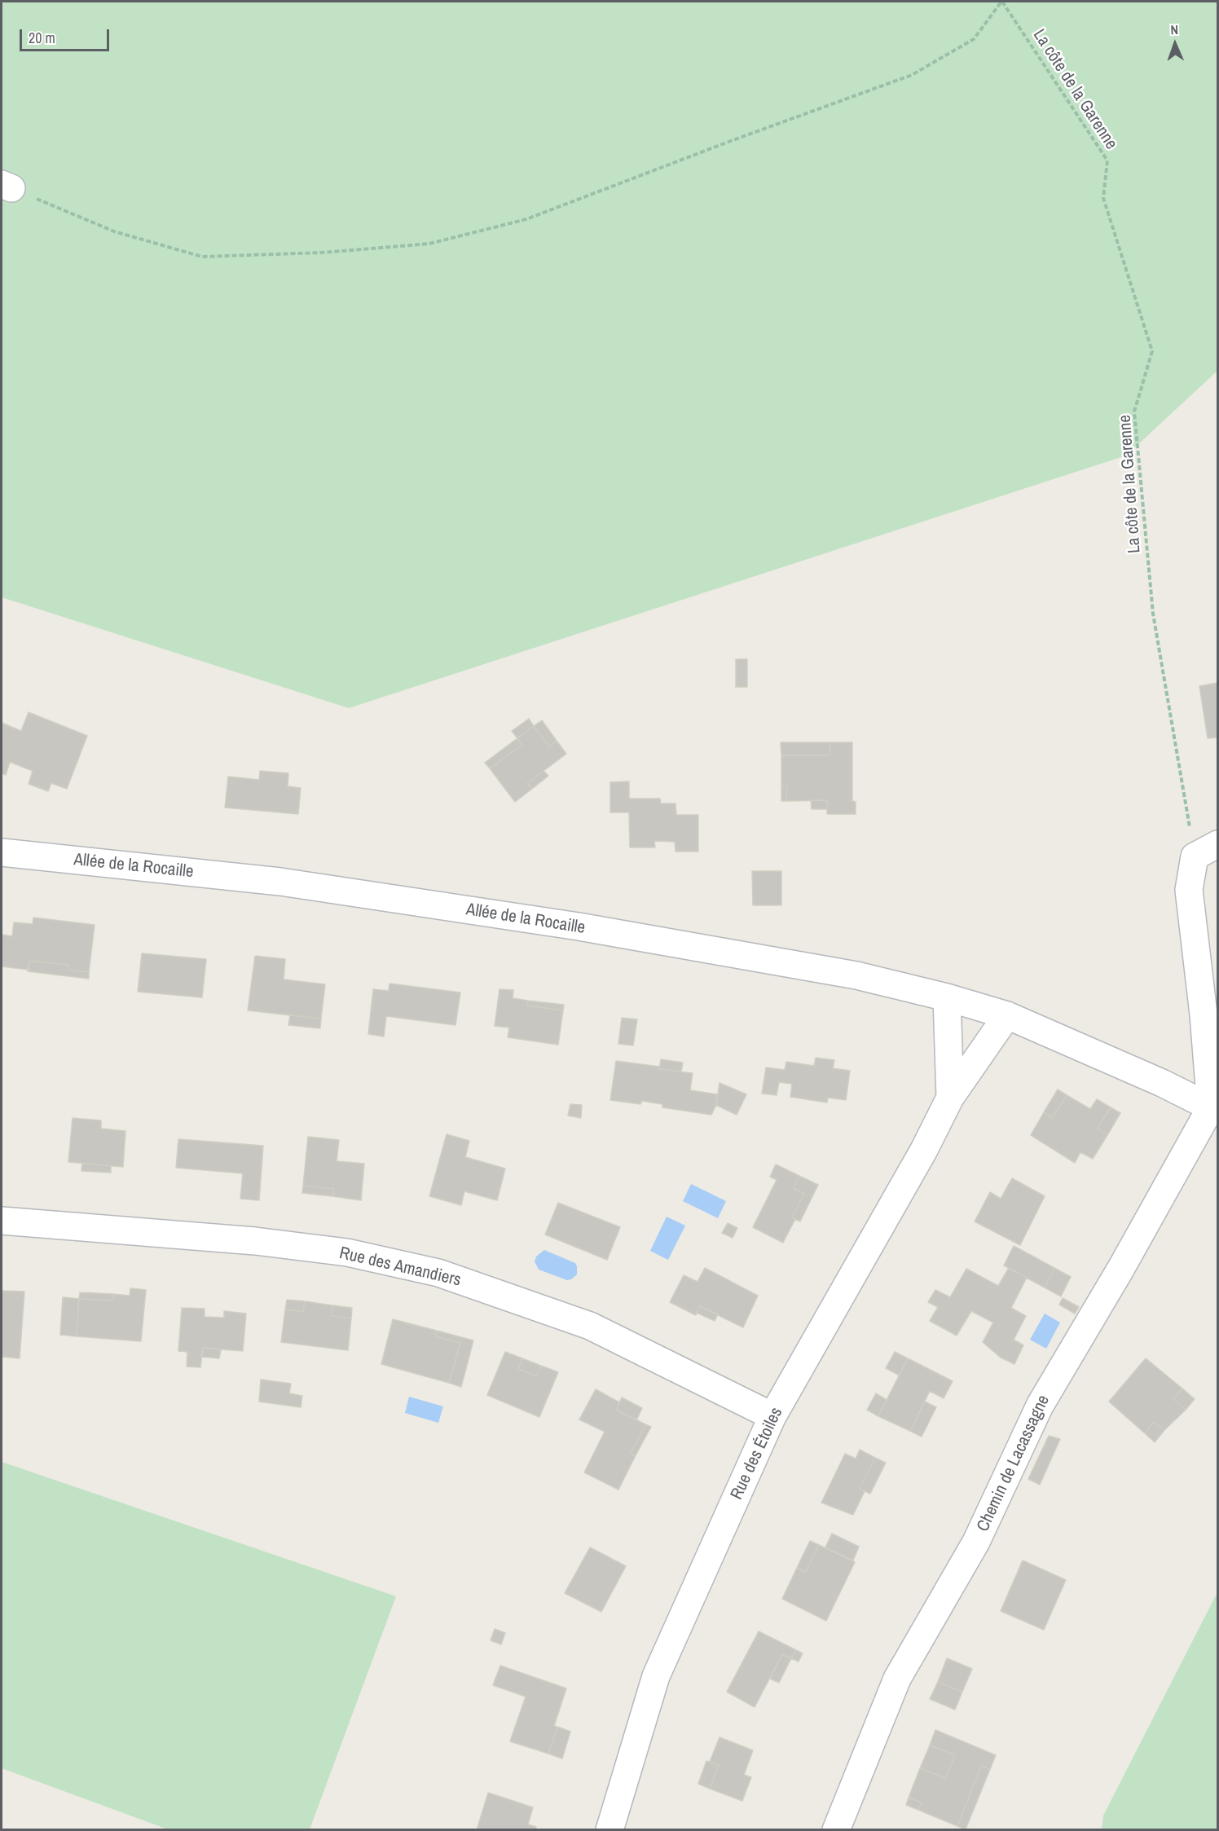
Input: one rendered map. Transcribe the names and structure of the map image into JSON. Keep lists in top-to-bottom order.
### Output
{
  "streets": {
    "street": [
      "Allée de la Rocaille",
      "Rue des Amandiers",
      "Rue des Étoiles",
      "Chemin de Lacassagne"
    ],
    "path": ["La côte de la Garenne"]
  },
  "crossings": [
    ["Allée de la Rocaille", "Rue des Étoiles"],
    ["Allée de la Rocaille", "Chemin de Lacassagne"],
    ["Rue des Amandiers", "Rue des Étoiles"]
  ],
  "scale_bar": "20 m",
  "north": "top"
}
